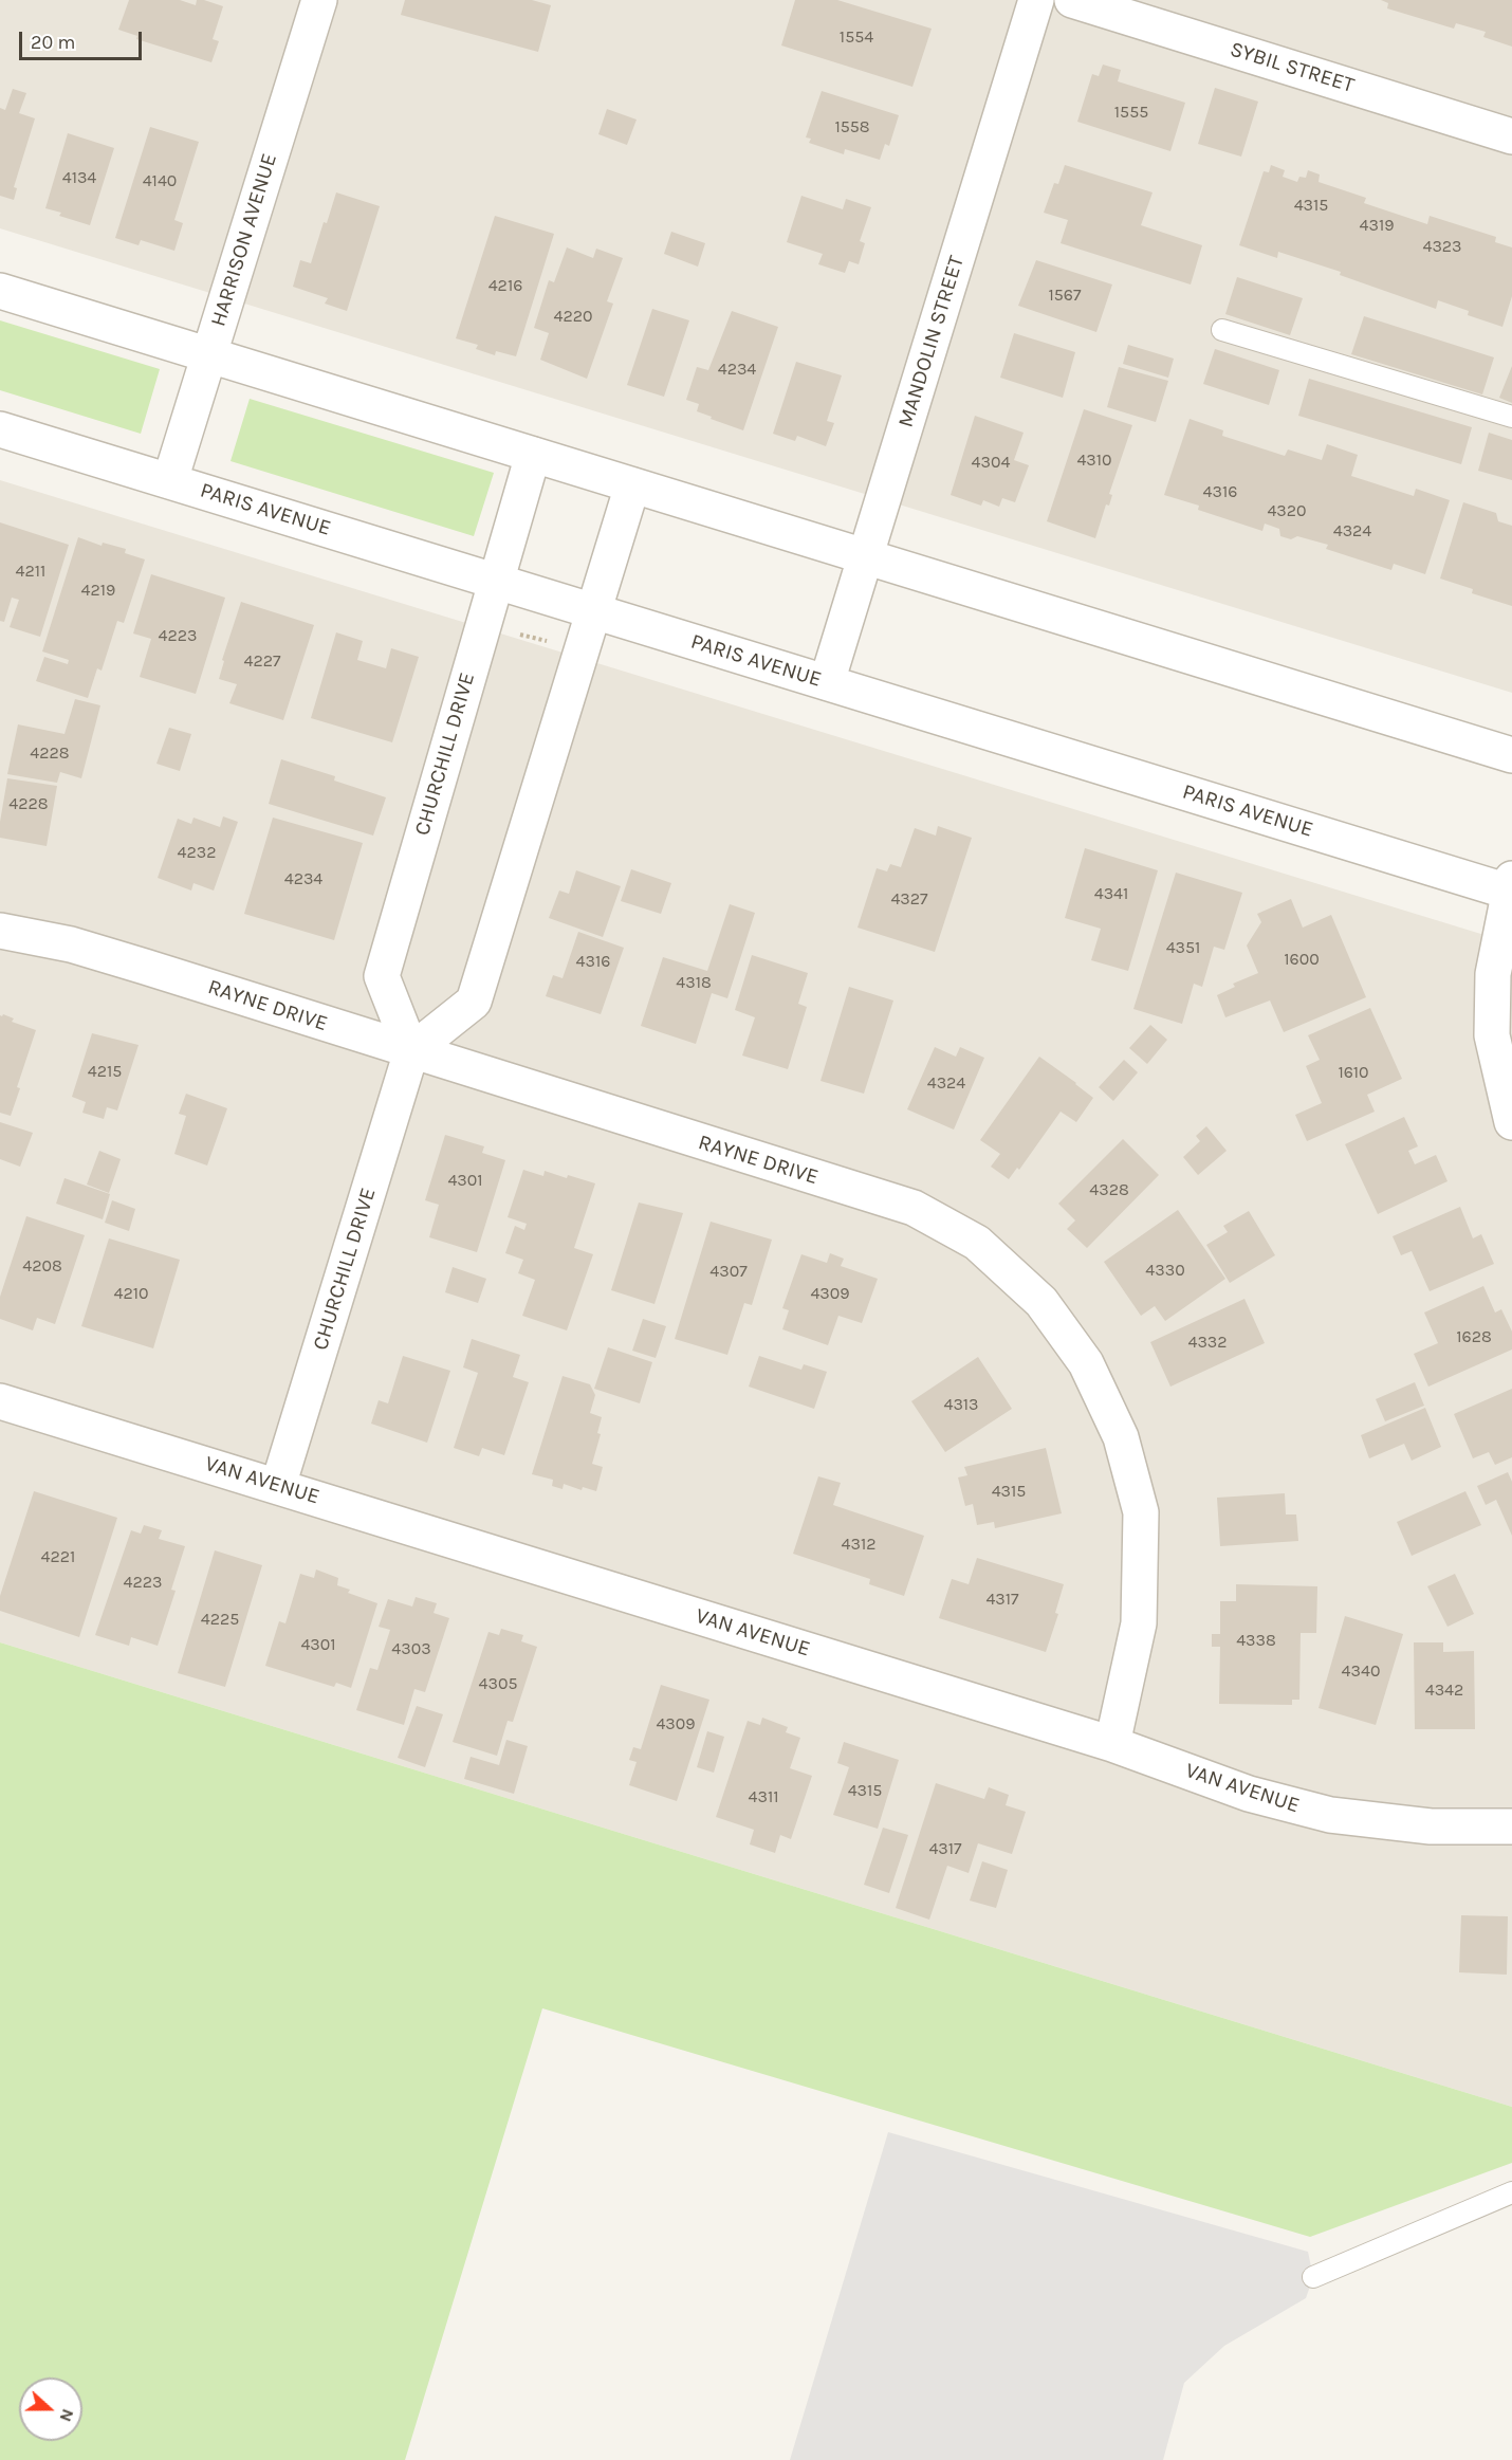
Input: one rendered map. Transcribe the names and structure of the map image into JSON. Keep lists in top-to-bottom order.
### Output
{
  "streets": {
    "street": [
      "SYBIL STREET",
      "HARRISON AVENUE",
      "MANDOLIN STREET",
      "PARIS AVENUE",
      "CHURCHILL DRIVE",
      "RAYNE DRIVE",
      "VAN AVENUE"
    ]
  },
  "crossings": [
    ["HARRISON AVENUE", "PARIS AVENUE"],
    ["MANDOLIN STREET", "PARIS AVENUE"],
    ["PARIS AVENUE", "CHURCHILL DRIVE"],
    ["CHURCHILL DRIVE", "RAYNE DRIVE"],
    ["CHURCHILL DRIVE", "VAN AVENUE"],
    ["RAYNE DRIVE", "VAN AVENUE"]
  ],
  "house_numbers": [
    "1554",
    "1555",
    "1558",
    "4134",
    "4140",
    "4315",
    "4319",
    "4323",
    "4216",
    "1567",
    "4220",
    "4234",
    "4310",
    "4304",
    "4316",
    "4320",
    "4324",
    "4211",
    "4219",
    "4223",
    "4227",
    "4228",
    "4228",
    "4232",
    "4234",
    "4341",
    "4327",
    "4351",
    "1600",
    "4316",
    "4318",
    "4215",
    "1610",
    "4324",
    "4301",
    "4328",
    "4208",
    "4330",
    "4307",
    "4210",
    "4309",
    "1628",
    "4332",
    "4313",
    "4315",
    "4312",
    "4221",
    "4223",
    "4317",
    "4225",
    "4338",
    "4301",
    "4303",
    "4340",
    "4305",
    "4342",
    "4309",
    "4315",
    "4311",
    "4317"
  ],
  "scale_bar": "20 m",
  "north": "right"
}
